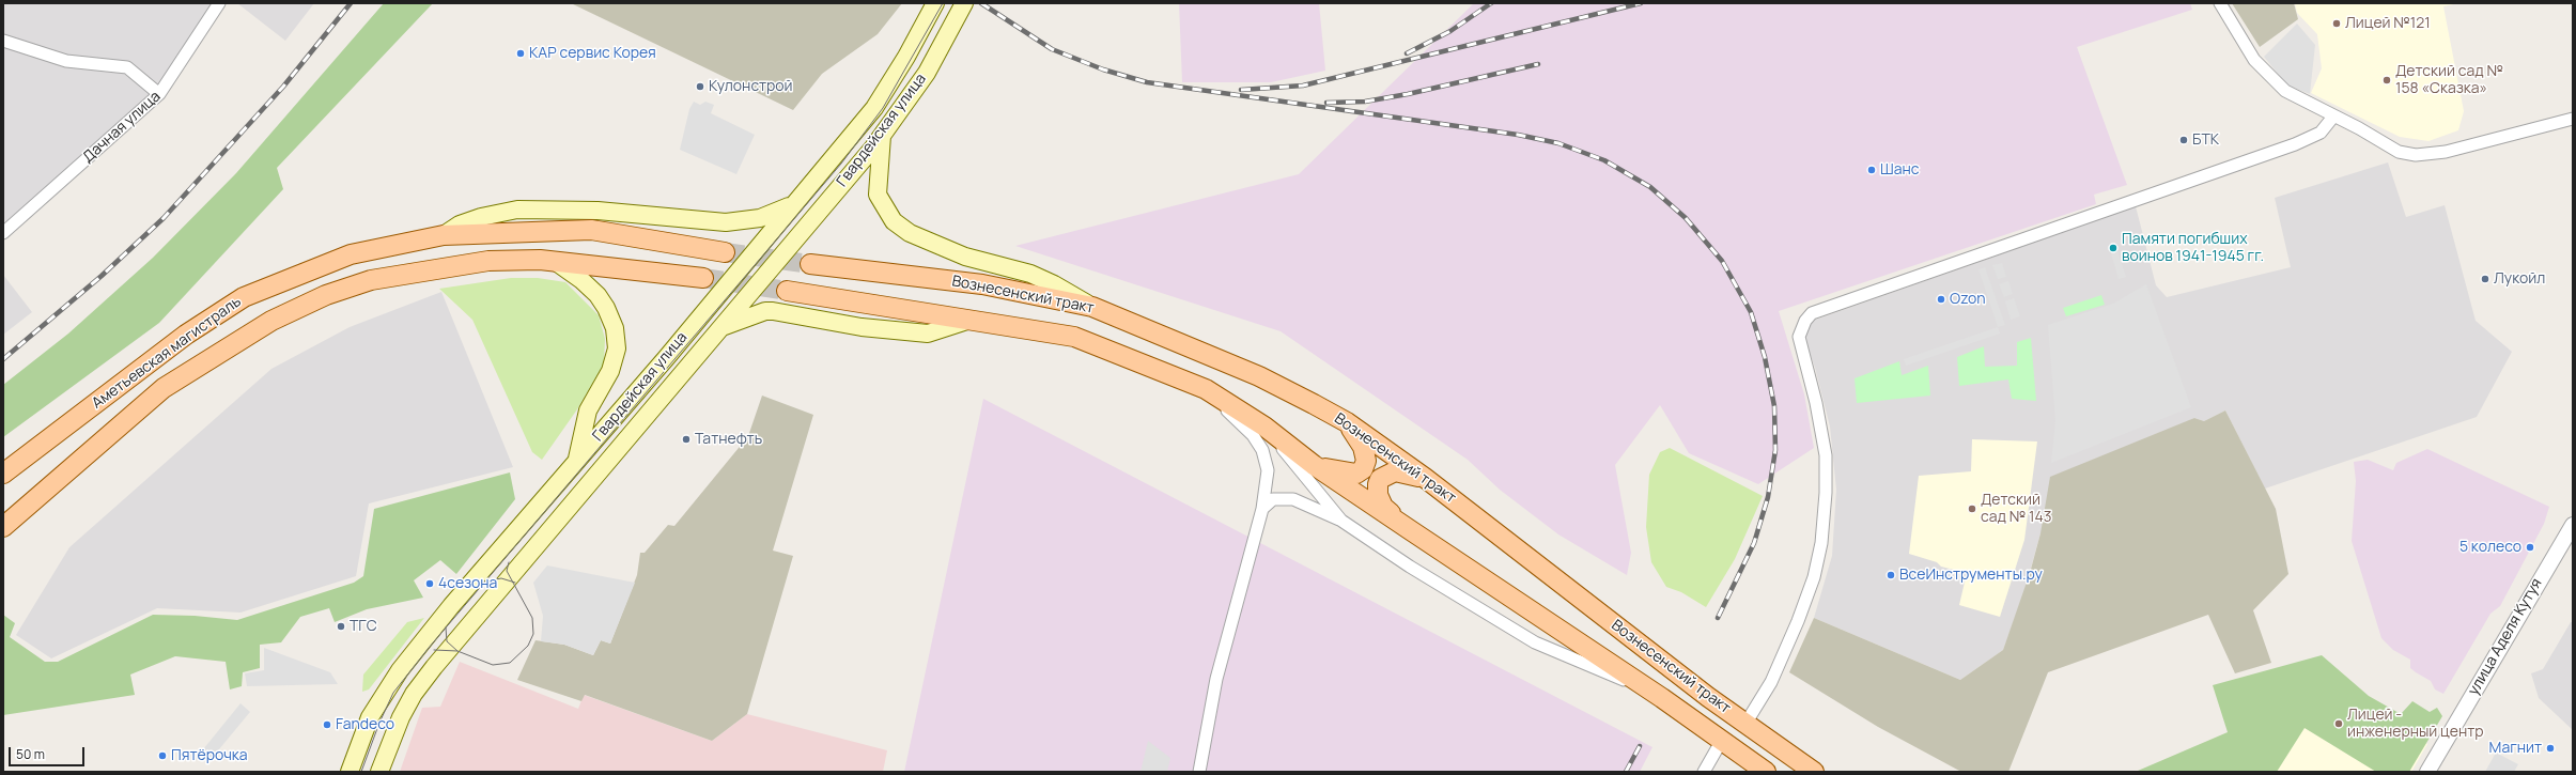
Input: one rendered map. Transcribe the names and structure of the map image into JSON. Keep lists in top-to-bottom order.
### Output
{
  "streets": {
    "main road": ["Гвардейская улица", "Вознесенский тракт", "Аметьевская магистраль"],
    "street": ["Дачная улица", "улица Аделя Кутуя"]
  },
  "places": [
    "Лицей №121",
    "КАР сервис Корея",
    "Детский сад № 158 «Сказка»",
    "Кулонстрой",
    "БТК",
    "Шанс",
    "Памяти погибших воинов 1941-1945 гг.",
    "Лукойл",
    "Ozon",
    "Татнефть",
    "Детский сад № 143",
    "5 колесо",
    "ВсеИнструменты.ру",
    "4сезона",
    "ТГС",
    "Лицей - инженерный центр",
    "Fandeco",
    "Магнит",
    "Пятёрочка"
  ],
  "scale_bar": "50 m"
}
